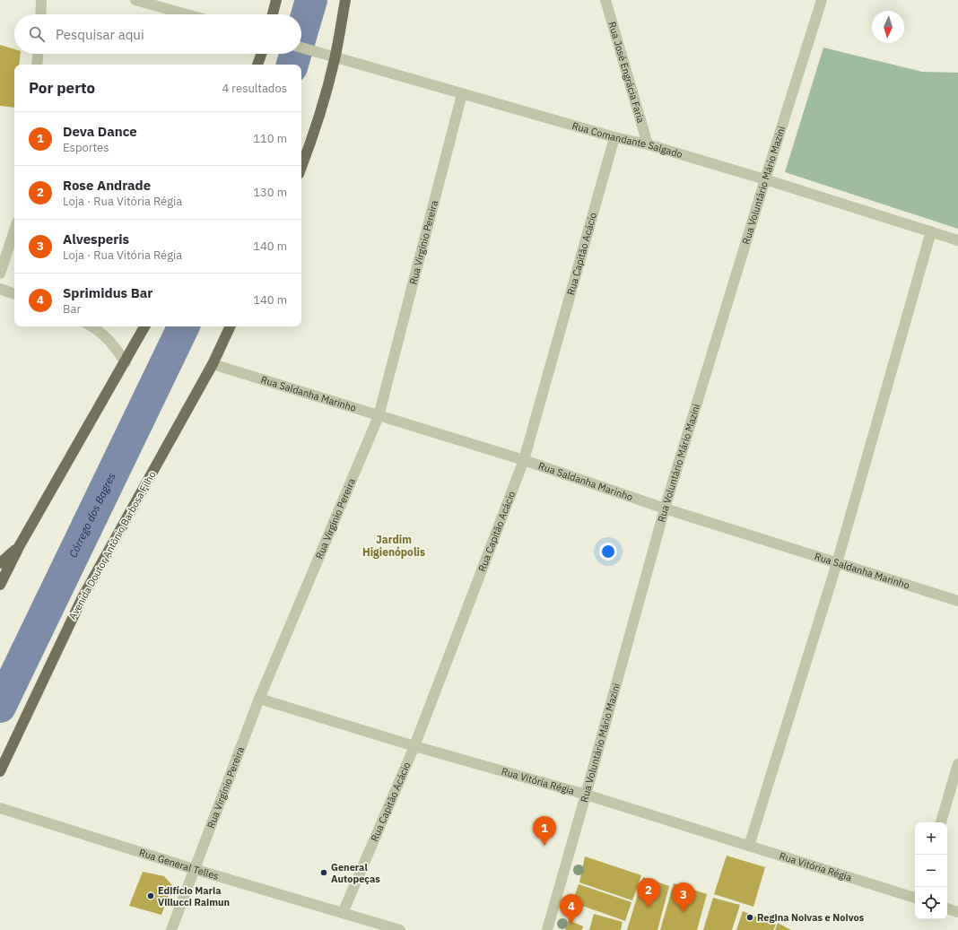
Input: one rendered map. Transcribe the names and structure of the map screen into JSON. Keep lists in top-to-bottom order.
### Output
{
  "streets": {
    "main road": ["Avenida Doutor Antônio Barbosa Filho"],
    "street": [
      "Rua José Engrácia Faria",
      "Rua Comandante Salgado",
      "Rua Voluntário Mário Mazini",
      "Rua Virgínio Pereira",
      "Rua Capitão Acácio",
      "Rua Saldanha Marinho",
      "Rua Vitória Régia",
      "Rua General Telles"
    ]
  },
  "crossings": [
    ["Rua José Engrácia Faria", "Rua Comandante Salgado"],
    ["Rua Comandante Salgado", "Rua Voluntário Mário Mazini"],
    ["Rua Comandante Salgado", "Rua Virgínio Pereira"],
    ["Rua Comandante Salgado", "Rua Capitão Acácio"],
    ["Rua Voluntário Mário Mazini", "Rua Saldanha Marinho"],
    ["Rua Voluntário Mário Mazini", "Rua Vitória Régia"],
    ["Rua Virgínio Pereira", "Rua Saldanha Marinho"],
    ["Rua Virgínio Pereira", "Rua Vitória Régia"],
    ["Rua Virgínio Pereira", "Rua General Telles"],
    ["Rua Capitão Acácio", "Rua Saldanha Marinho"],
    ["Rua Capitão Acácio", "Rua Vitória Régia"],
    ["Rua Capitão Acácio", "Rua General Telles"],
    ["Rua Saldanha Marinho", "Avenida Doutor Antônio Barbosa Filho"]
  ],
  "districts": ["Jardim Higienópolis"],
  "water": ["Córrego dos Bagres"],
  "places": ["General Autopeças", "Edifício Maria Villucci Raimun", "Regina Noivas e Noivos"],
  "north": "bottom",
  "page": {
    "search": "Pesquisar aqui",
    "heading": ["Por perto", "4 resultados"],
    "list": [
      {
        "mark": "1",
        "name": "Deva Dance",
        "note": "Esportes",
        "value": "110 m"
      },
      {
        "mark": "2",
        "name": "Rose Andrade",
        "note": "Loja · Rua Vitória Régia",
        "value": "130 m"
      },
      {
        "mark": "3",
        "name": "Alvesperis",
        "note": "Loja · Rua Vitória Régia",
        "value": "140 m"
      },
      {
        "mark": "4",
        "name": "Sprimidus Bar",
        "note": "Bar",
        "value": "140 m"
      }
    ],
    "pins": [
      "1",
      "2",
      "3",
      "4"
    ],
    "map_buttons": ["+", "−"]
  }
}
